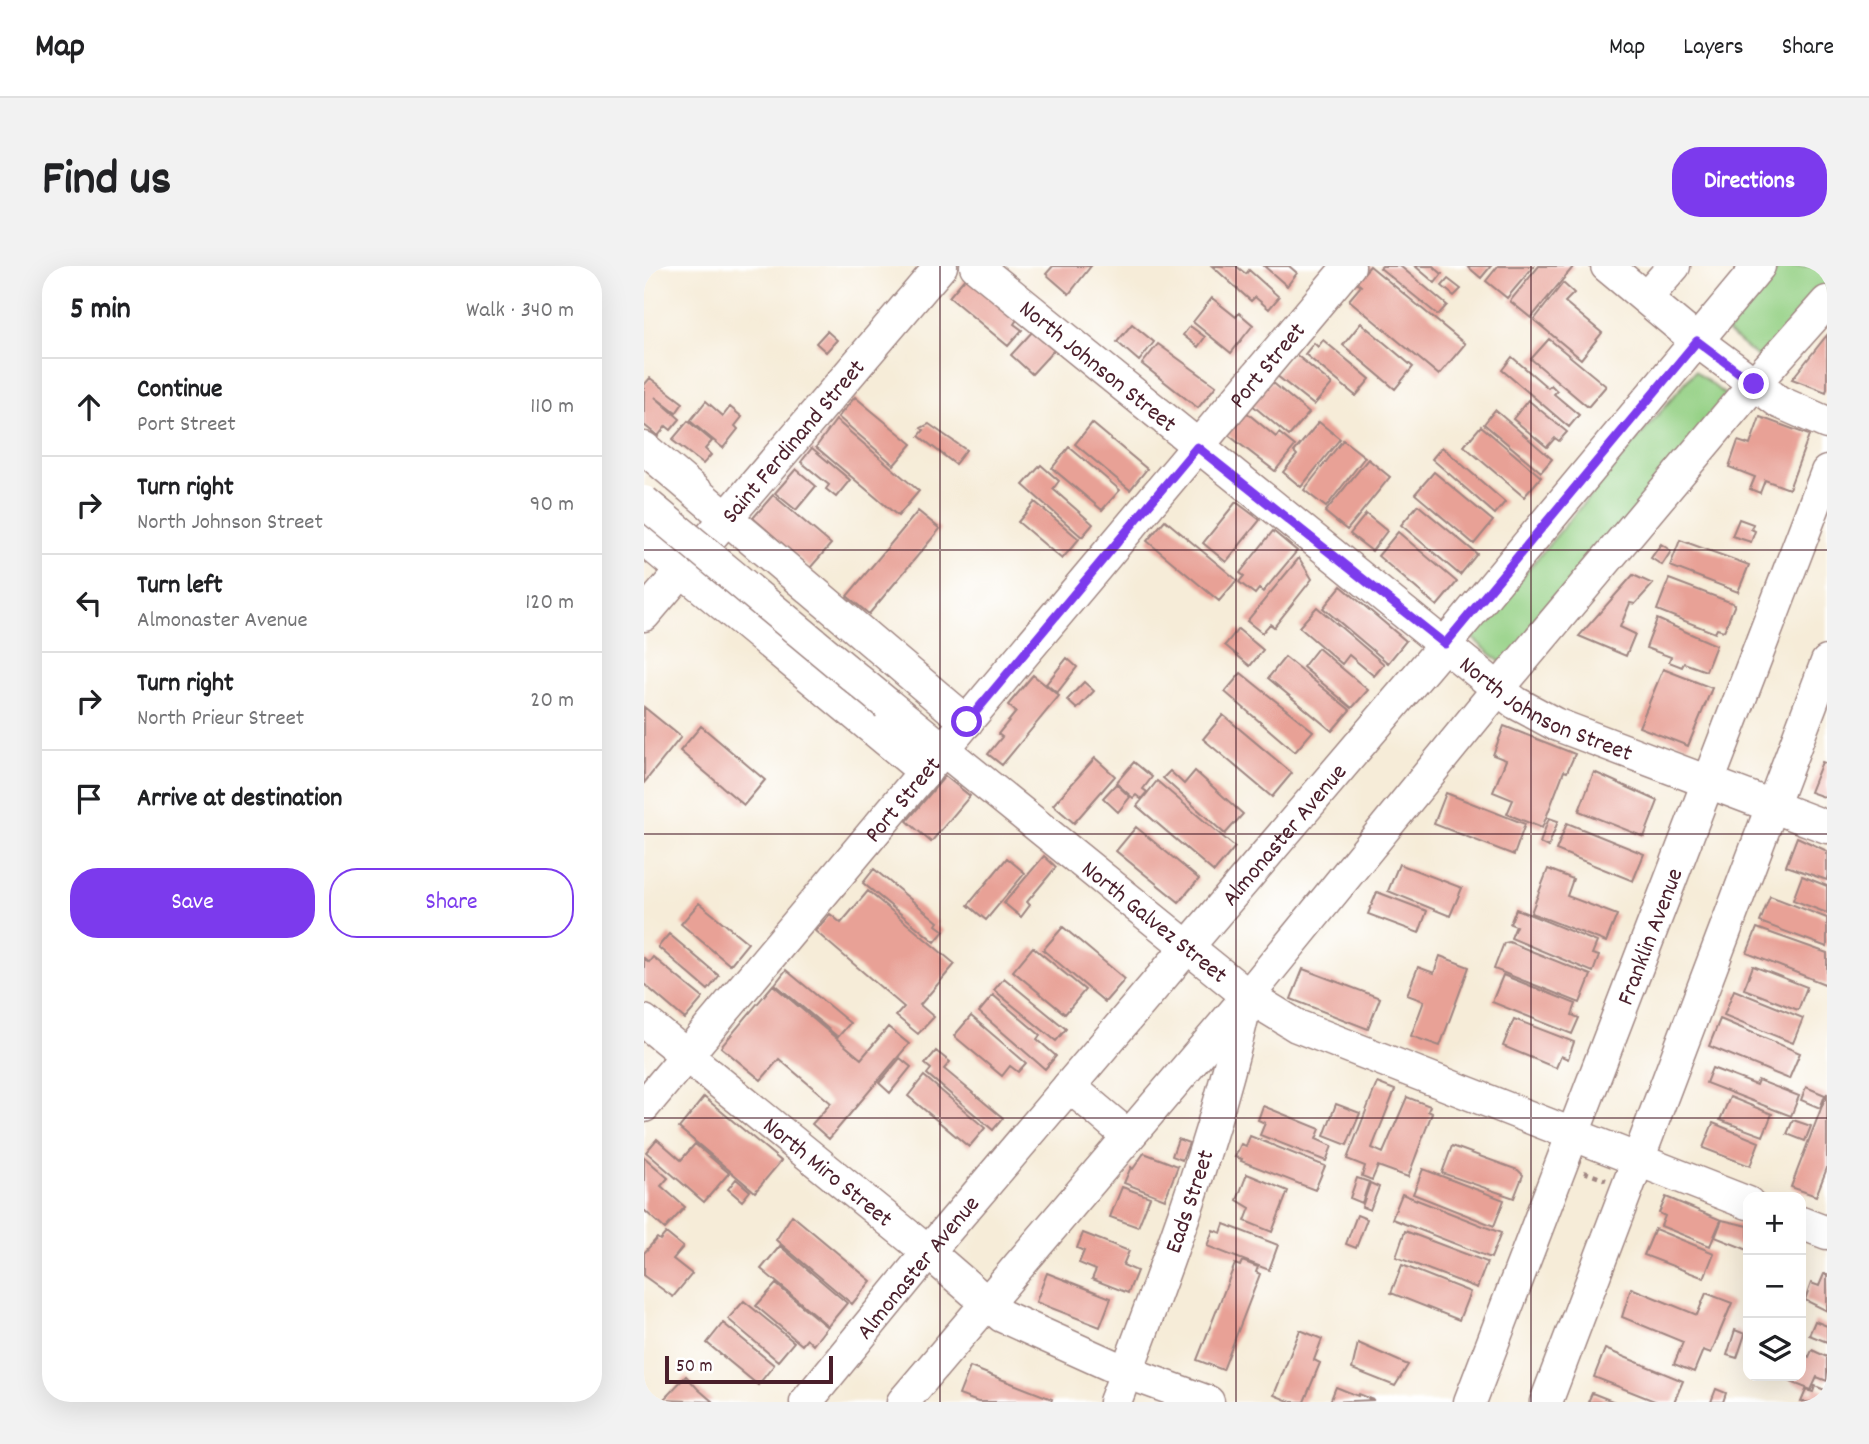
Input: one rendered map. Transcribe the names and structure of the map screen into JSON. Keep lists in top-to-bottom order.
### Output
{
  "streets": {
    "street": [
      "Port Street",
      "North Johnson Street",
      "Saint Ferdinand Street",
      "Almonaster Avenue",
      "North Galvez Street",
      "Franklin Avenue",
      "North Miro Street",
      "Eads Street"
    ]
  },
  "crossings": [
    ["Port Street", "North Johnson Street"],
    ["Port Street", "North Galvez Street"],
    ["Port Street", "North Miro Street"],
    ["North Johnson Street", "Almonaster Avenue"],
    ["North Johnson Street", "Franklin Avenue"],
    ["Almonaster Avenue", "North Galvez Street"],
    ["Almonaster Avenue", "North Miro Street"],
    ["North Galvez Street", "Franklin Avenue"],
    ["North Galvez Street", "Eads Street"],
    ["North Miro Street", "Eads Street"]
  ],
  "scale_bar": "50 m",
  "page": {
    "header": "Map",
    "nav": ["Map", "Layers", "Share"],
    "title": "Find us",
    "buttons": [
      "Directions",
      ["Save", "Share"]
    ],
    "heading": ["5 min", "Walk · 340 m"],
    "list": [
      ["Continue", "Port Street", "110 m"],
      ["Turn right", "North Johnson Street", "90 m"],
      ["Turn left", "Almonaster Avenue", "120 m"],
      ["Turn right", "North Prieur Street", "20 m"],
      "Arrive at destination"
    ],
    "map_buttons": ["+", "−"],
    "scale": "50 m"
  }
}
